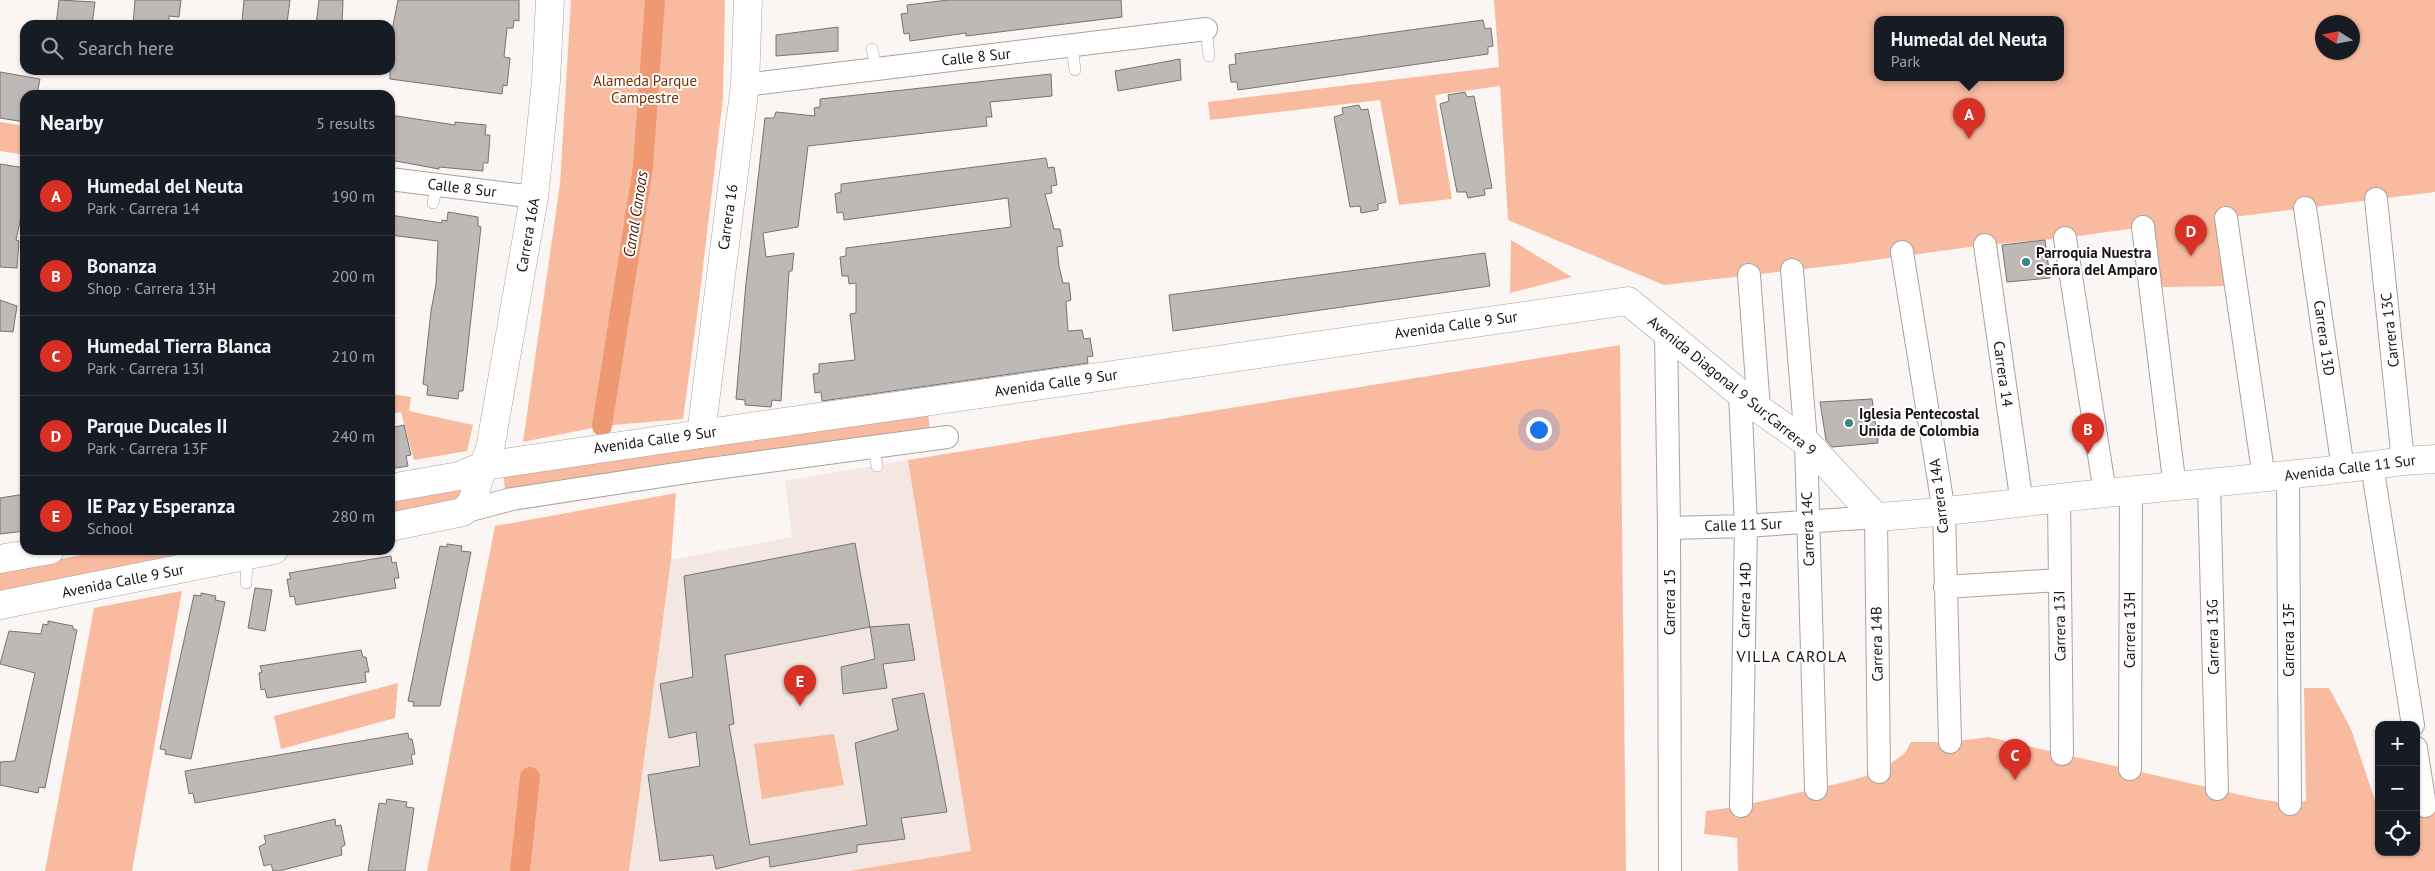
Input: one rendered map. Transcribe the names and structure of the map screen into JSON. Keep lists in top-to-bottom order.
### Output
{
  "streets": {
    "street": [
      "Calle 8 Sur",
      "Carrera 16",
      "Carrera 16A",
      "Avenida Calle 9 Sur",
      "Carrera 13C",
      "Carrera 13D",
      "Carrera 14",
      "Avenida Diagonal 9 Sur;Carrera 9",
      "Avenida Calle 11 Sur",
      "Carrera 14A",
      "Calle 11 Sur",
      "Carrera 14C",
      "Carrera 14D",
      "Carrera 15",
      "Carrera 13I",
      "Carrera 13H",
      "Carrera 13G",
      "Carrera 13F",
      "Carrera 14B"
    ]
  },
  "crossings": [
    ["Calle 8 Sur", "Carrera 16"],
    ["Calle 8 Sur", "Carrera 16A"],
    ["Carrera 16", "Avenida Calle 9 Sur"],
    ["Carrera 16A", "Avenida Calle 9 Sur"],
    ["Avenida Calle 9 Sur", "Avenida Diagonal 9 Sur;Carrera 9"],
    ["Carrera 13C", "Avenida Calle 11 Sur"],
    ["Carrera 13D", "Avenida Calle 11 Sur"],
    ["Carrera 14", "Avenida Calle 11 Sur"],
    ["Avenida Diagonal 9 Sur;Carrera 9", "Avenida Calle 11 Sur"],
    ["Avenida Diagonal 9 Sur;Carrera 9", "Calle 11 Sur"],
    ["Avenida Diagonal 9 Sur;Carrera 9", "Carrera 14C"],
    ["Avenida Diagonal 9 Sur;Carrera 9", "Carrera 14D"],
    ["Avenida Diagonal 9 Sur;Carrera 9", "Carrera 15"],
    ["Avenida Diagonal 9 Sur;Carrera 9", "Carrera 14B"],
    ["Avenida Calle 11 Sur", "Carrera 14A"],
    ["Avenida Calle 11 Sur", "Calle 11 Sur"],
    ["Avenida Calle 11 Sur", "Carrera 13I"],
    ["Avenida Calle 11 Sur", "Carrera 13H"],
    ["Avenida Calle 11 Sur", "Carrera 13G"],
    ["Avenida Calle 11 Sur", "Carrera 13F"],
    ["Avenida Calle 11 Sur", "Carrera 14B"],
    ["Calle 11 Sur", "Carrera 14C"],
    ["Calle 11 Sur", "Carrera 14D"],
    ["Calle 11 Sur", "Carrera 15"],
    ["Calle 11 Sur", "Carrera 14B"]
  ],
  "districts": ["VILLA CAROLA"],
  "water": ["Canal Canoas"],
  "parks": ["Alameda Parque Campestre"],
  "places": ["Parroquia Nuestra Señora del Amparo", "Iglesia Pentecostal Unida de Colombia"],
  "north": "left",
  "page": {
    "popup": ["Humedal del Neuta", "Park"],
    "search": "Search here",
    "heading": ["Nearby", "5 results"],
    "pins": [
      "A",
      "D",
      "B",
      "E",
      "C"
    ],
    "list": [
      {
        "mark": "A",
        "name": "Humedal del Neuta",
        "note": "Park · Carrera 14",
        "value": "190 m"
      },
      {
        "mark": "B",
        "name": "Bonanza",
        "note": "Shop · Carrera 13H",
        "value": "200 m"
      },
      {
        "mark": "C",
        "name": "Humedal Tierra Blanca",
        "note": "Park · Carrera 13I",
        "value": "210 m"
      },
      {
        "mark": "D",
        "name": "Parque Ducales II",
        "note": "Park · Carrera 13F",
        "value": "240 m"
      },
      {
        "mark": "E",
        "name": "IE Paz y Esperanza",
        "note": "School",
        "value": "280 m"
      }
    ],
    "map_buttons": ["+", "−"]
  }
}
